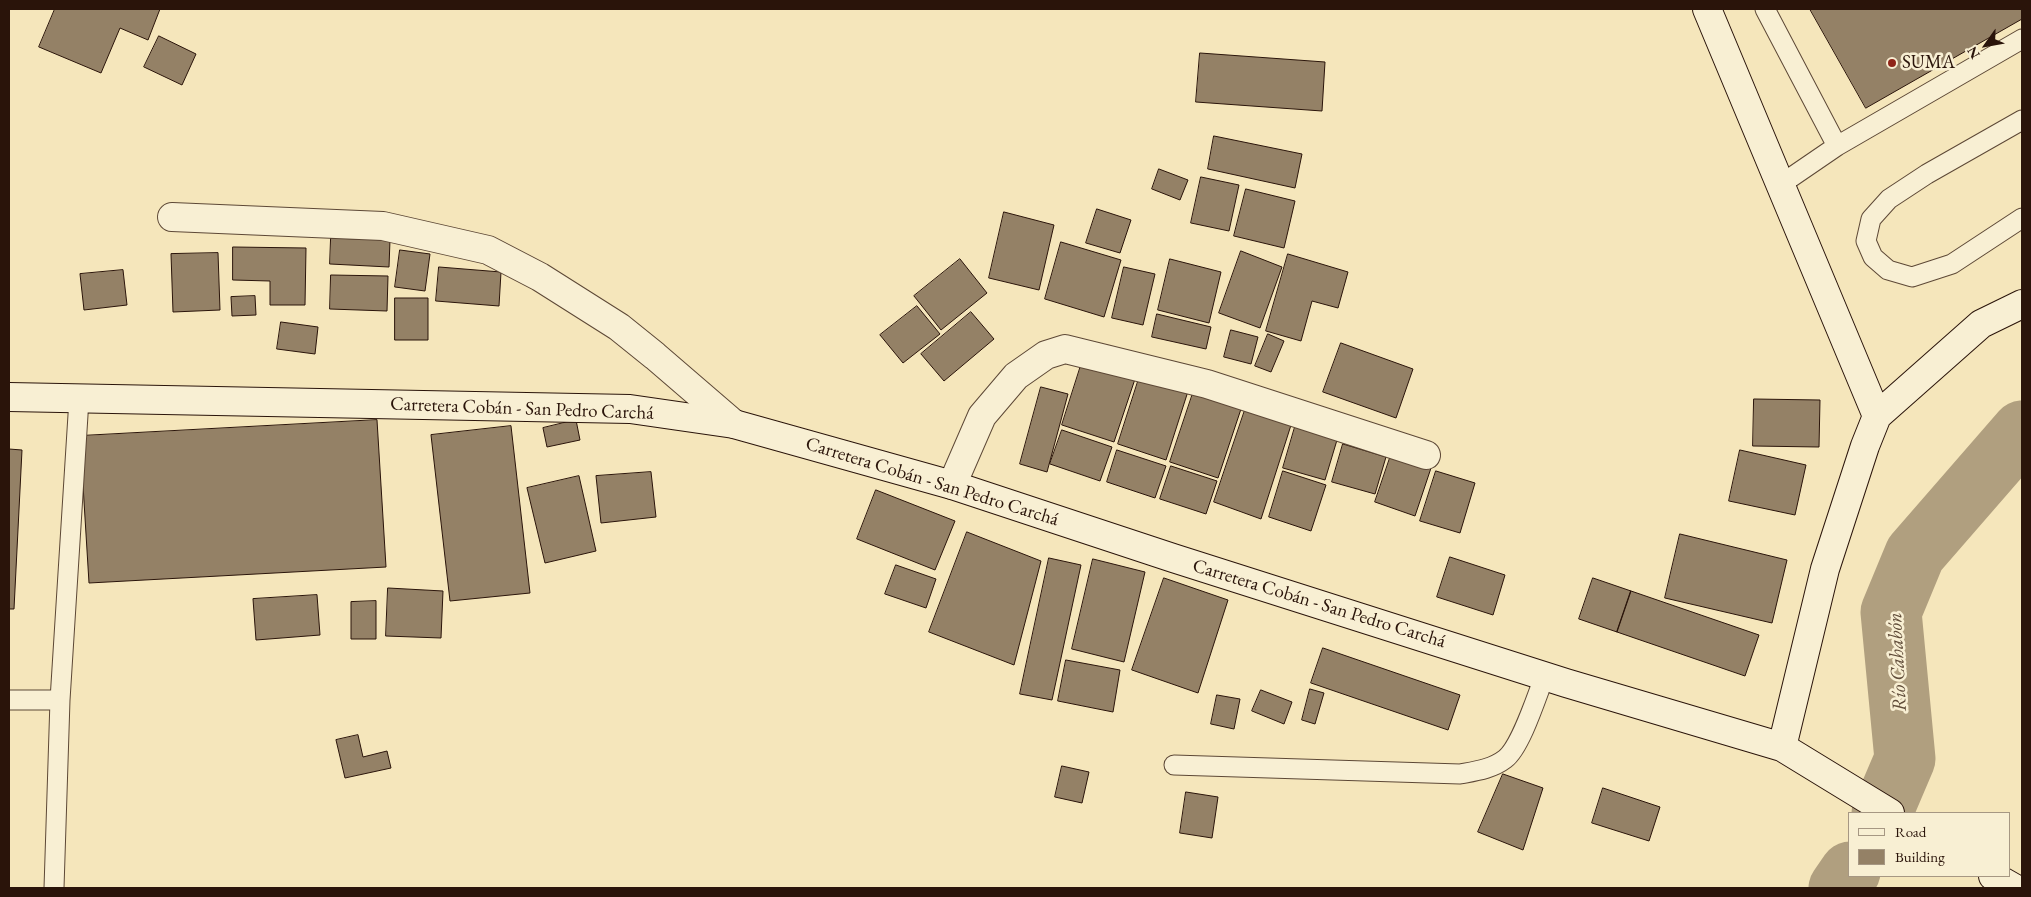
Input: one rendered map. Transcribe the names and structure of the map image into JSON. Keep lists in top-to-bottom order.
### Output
{
  "streets": {
    "main road": ["Carretera Cobán - San Pedro Carchá"]
  },
  "water": ["Río Cahabón"],
  "places": ["SUMA"],
  "legend": ["Road", "Building"],
  "north": "bottom left"
}
